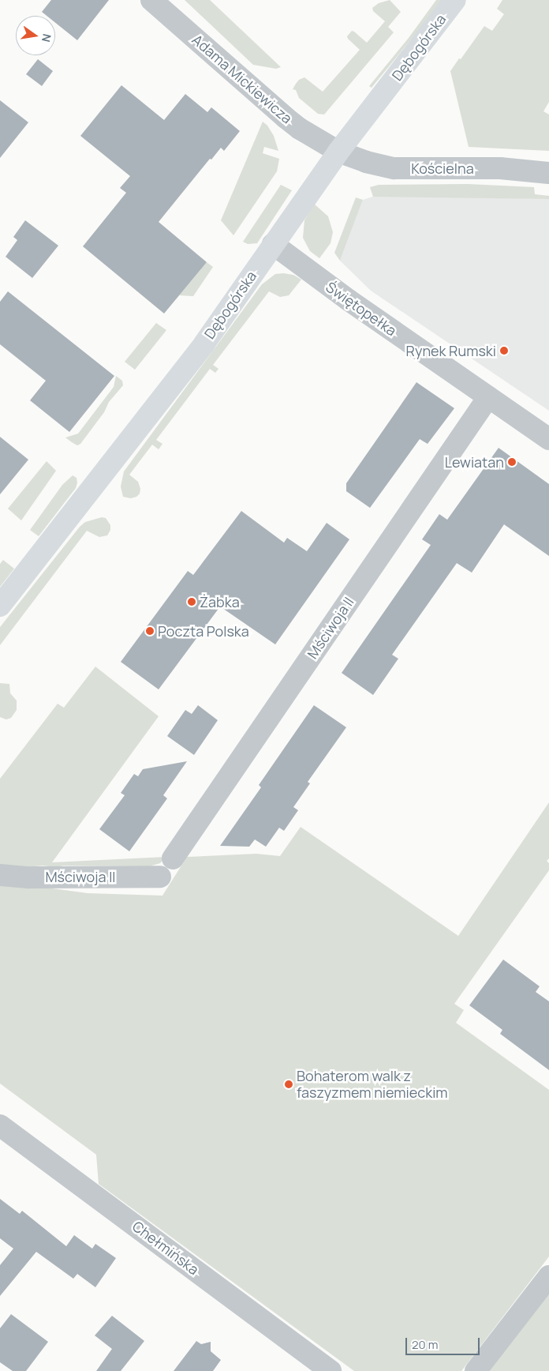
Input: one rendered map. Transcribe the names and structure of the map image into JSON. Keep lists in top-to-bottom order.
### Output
{
  "streets": {
    "main road": ["Dębogórska"],
    "street": [
      "Adama Mickiewicza",
      "Kościelna",
      "Świętopełka",
      "Mściwoja II",
      "Chełmińska"
    ]
  },
  "crossings": [
    ["Dębogórska", "Adama Mickiewicza"],
    ["Dębogórska", "Kościelna"],
    ["Dębogórska", "Świętopełka"],
    ["Adama Mickiewicza", "Kościelna"],
    ["Świętopełka", "Mściwoja II"]
  ],
  "places": [
    "Rynek Rumski",
    "Lewiatan",
    "Żabka",
    "Poczta Polska",
    "Bohaterom walk z faszyzmem niemieckim"
  ],
  "scale_bar": "20 m",
  "north": "right"
}
